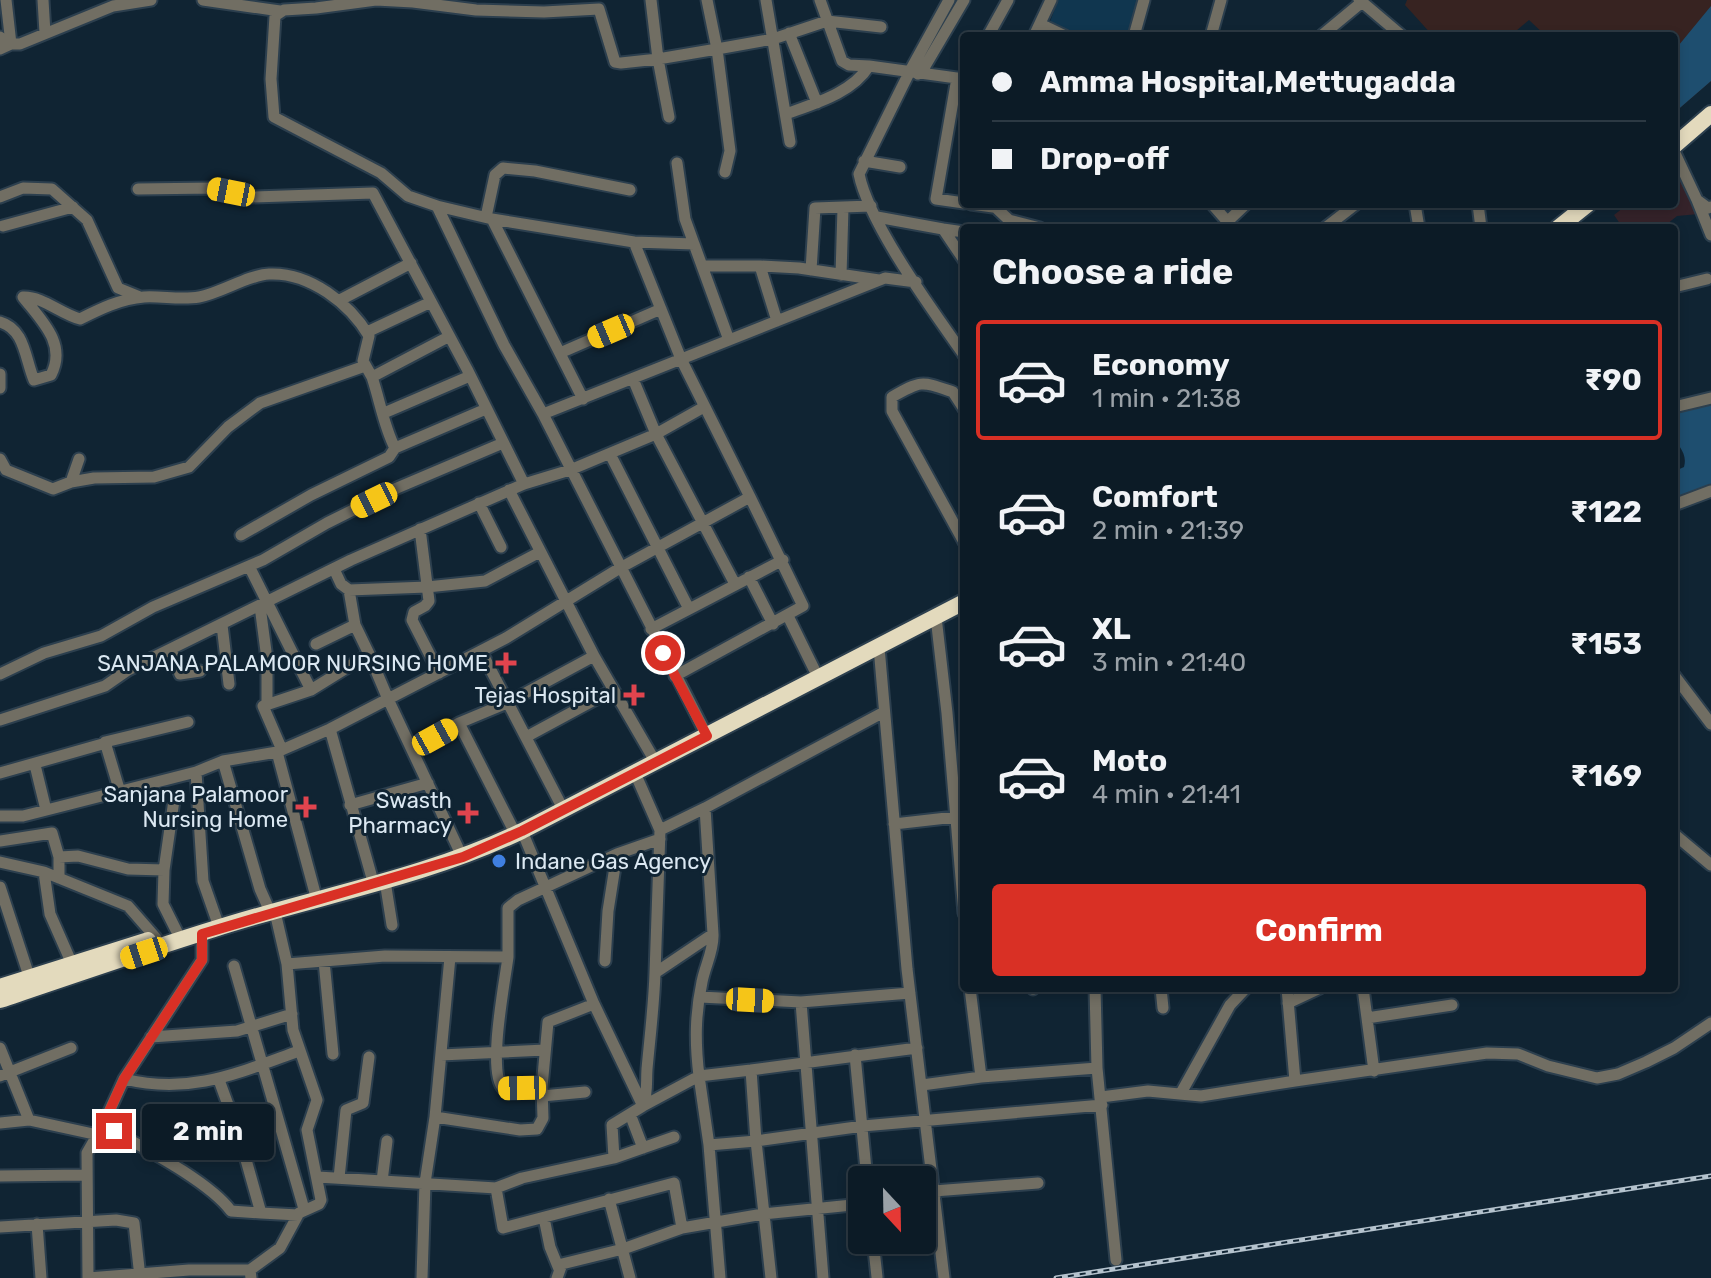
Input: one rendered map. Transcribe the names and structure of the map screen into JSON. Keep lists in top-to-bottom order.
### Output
{
  "places": {
    "health": [
      "SANJANA PALAMOOR NURSING HOME",
      "Tejas Hospital",
      "Sanjana Palamoor Nursing Home",
      "Swasth Pharmacy"
    ],
    "other": ["Indane Gas Agency"]
  },
  "north": "bottom",
  "page": {
    "banner": ["Amma Hospital,Mettugadda", "Drop-off"],
    "heading": "Choose a ride",
    "list": [
      {
        "name": "Economy",
        "note": "1 min · 21:38",
        "value": "₹90"
      },
      {
        "name": "Comfort",
        "note": "2 min · 21:39",
        "value": "₹122"
      },
      {
        "name": "XL",
        "note": "3 min · 21:40",
        "value": "₹153"
      },
      {
        "name": "Moto",
        "note": "4 min · 21:41",
        "value": "₹169"
      }
    ],
    "buttons": "Confirm",
    "bubble": "2 min"
  }
}
